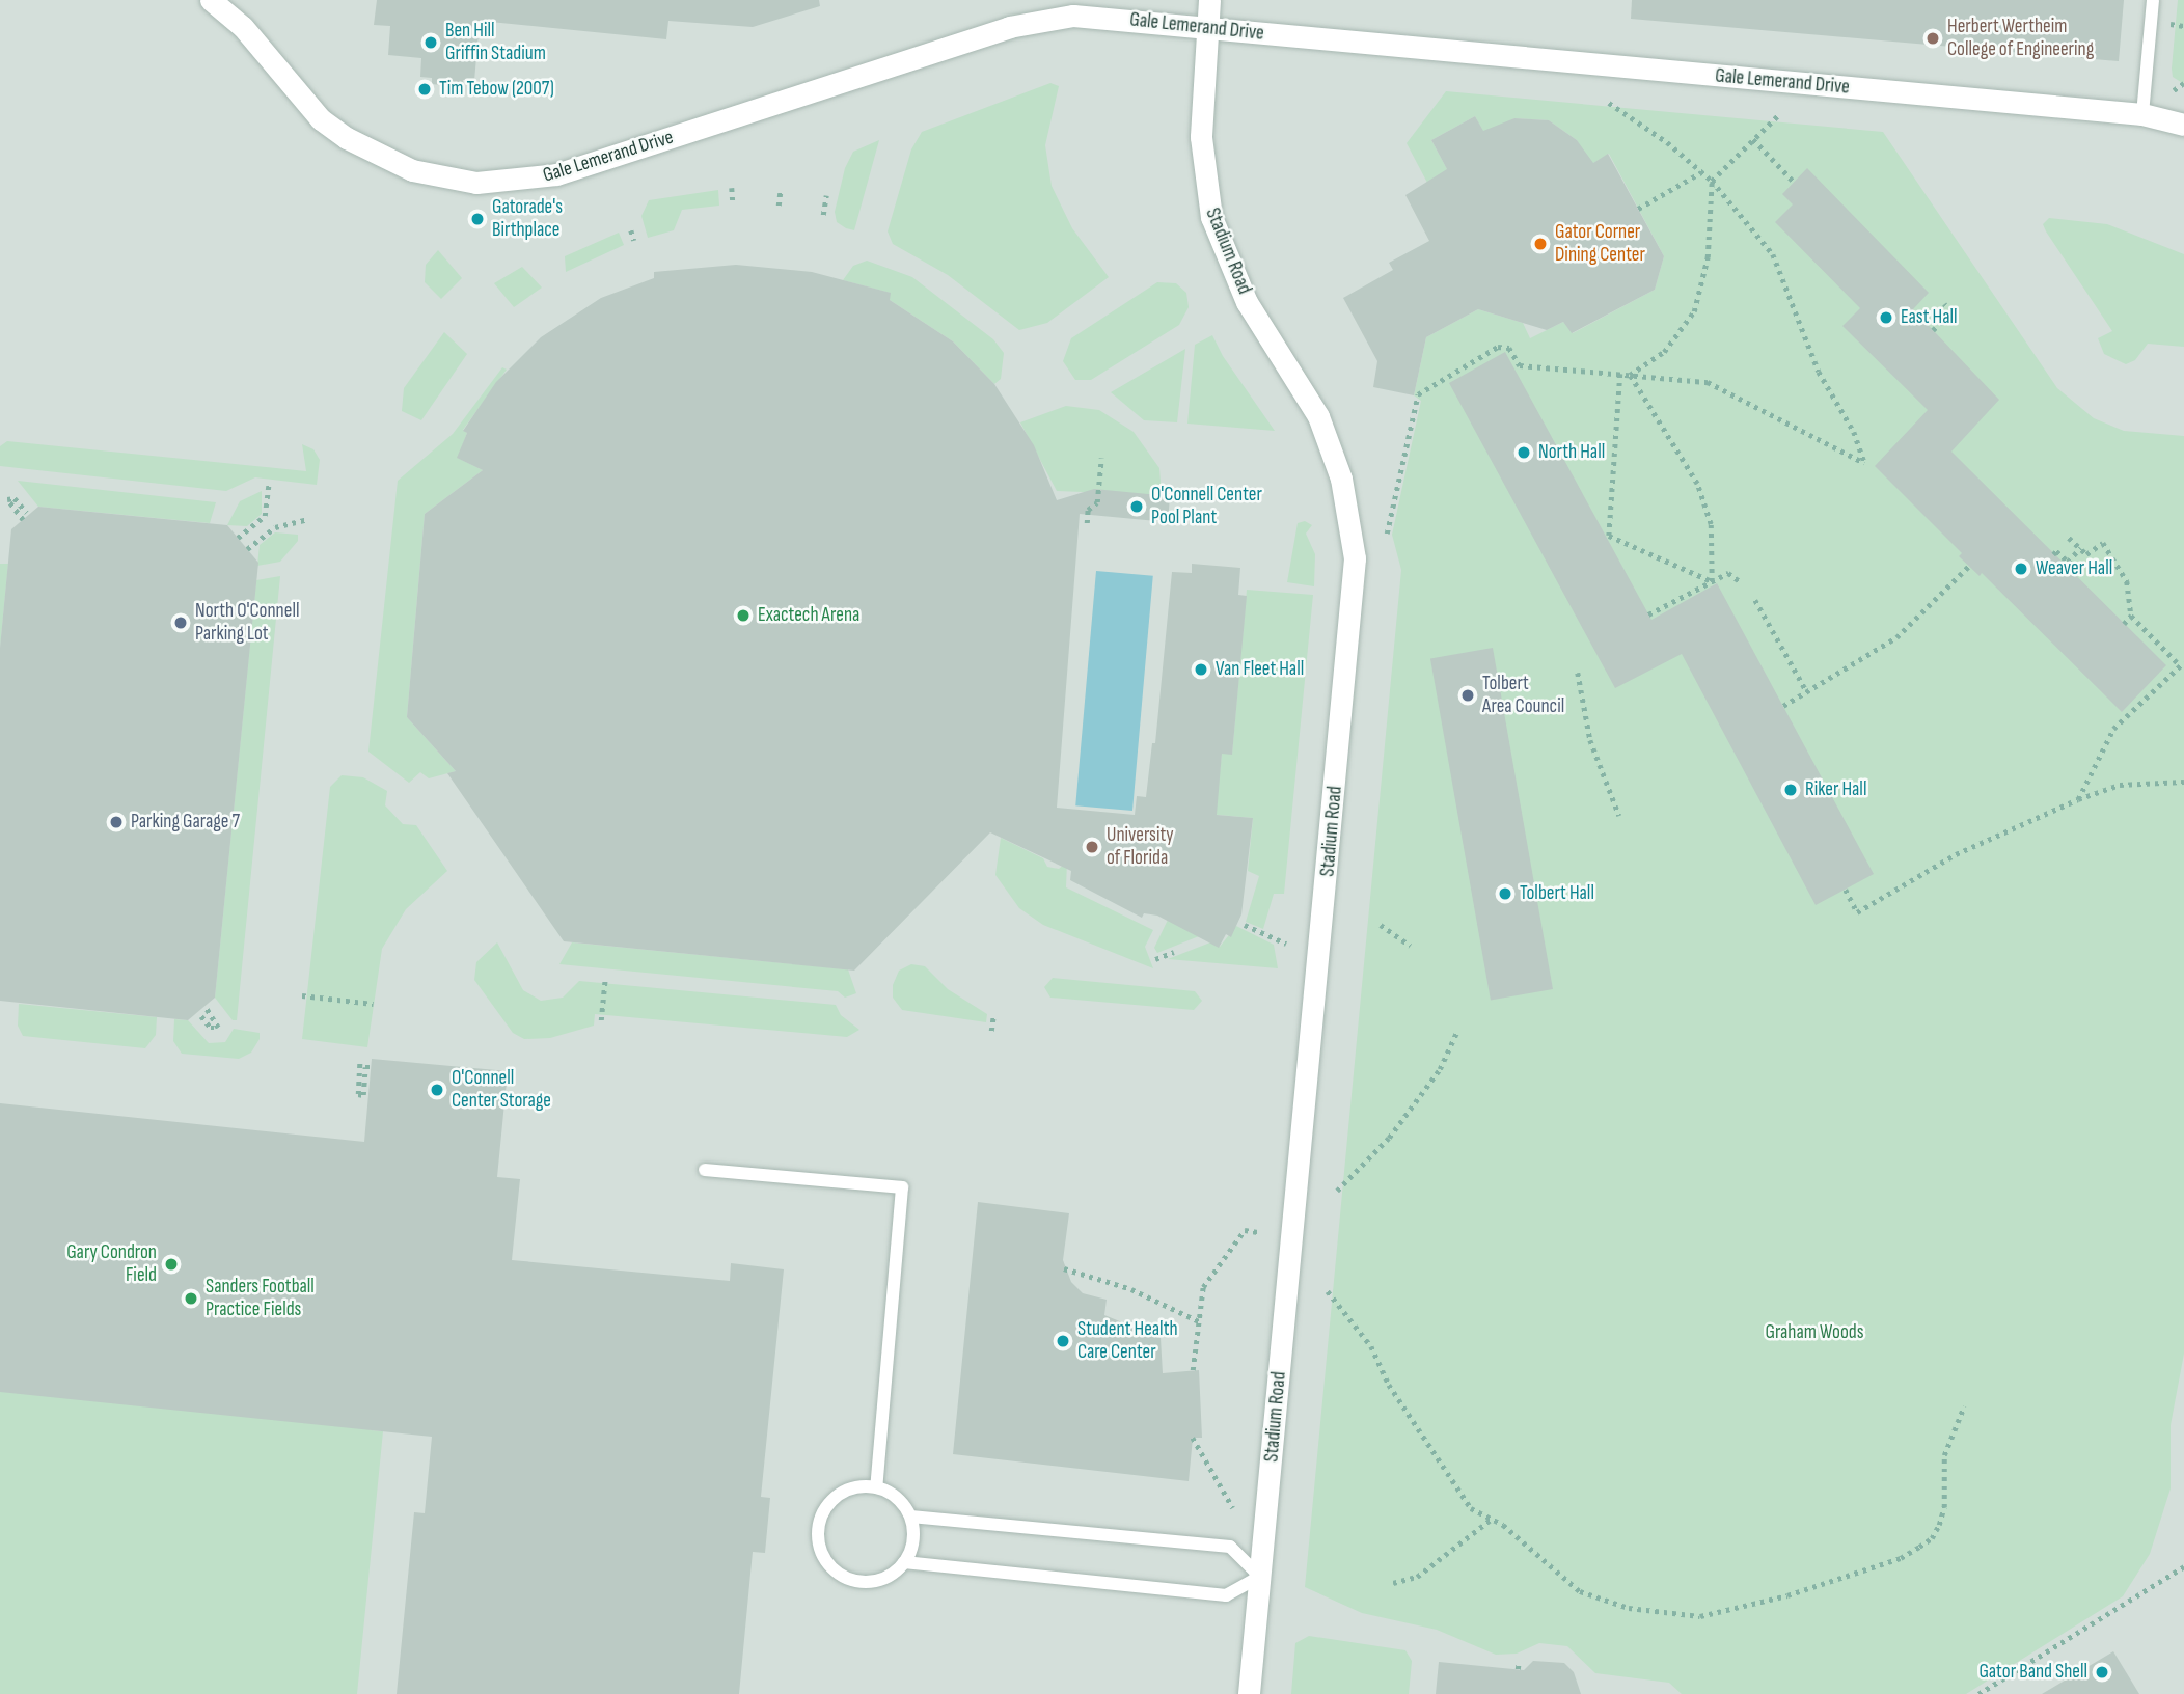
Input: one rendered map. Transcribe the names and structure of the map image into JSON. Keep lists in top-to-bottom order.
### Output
{
  "streets": {
    "street": ["Gale Lemerand Drive", "Stadium Road"]
  },
  "crossings": [
    ["Gale Lemerand Drive", "Stadium Road"]
  ],
  "parks": ["Graham Woods"],
  "places": [
    "Herbert Wertheim College of Engineering",
    "Ben Hill Griffin Stadium",
    "Tim Tebow (2007)",
    "Gatorade's Birthplace",
    "Gator Corner Dining Center",
    "East Hall",
    "North Hall",
    "O'Connell Center Pool Plant",
    "Weaver Hall",
    "Exactech Arena",
    "North O'Connell Parking Lot",
    "Van Fleet Hall",
    "Tolbert Area Council",
    "Riker Hall",
    "Parking Garage 7",
    "University of Florida",
    "Tolbert Hall",
    "O'Connell Center Storage",
    "Gary Condron Field",
    "Sanders Football Practice Fields",
    "Student Health Care Center",
    "Gator Band Shell"
  ]
}
